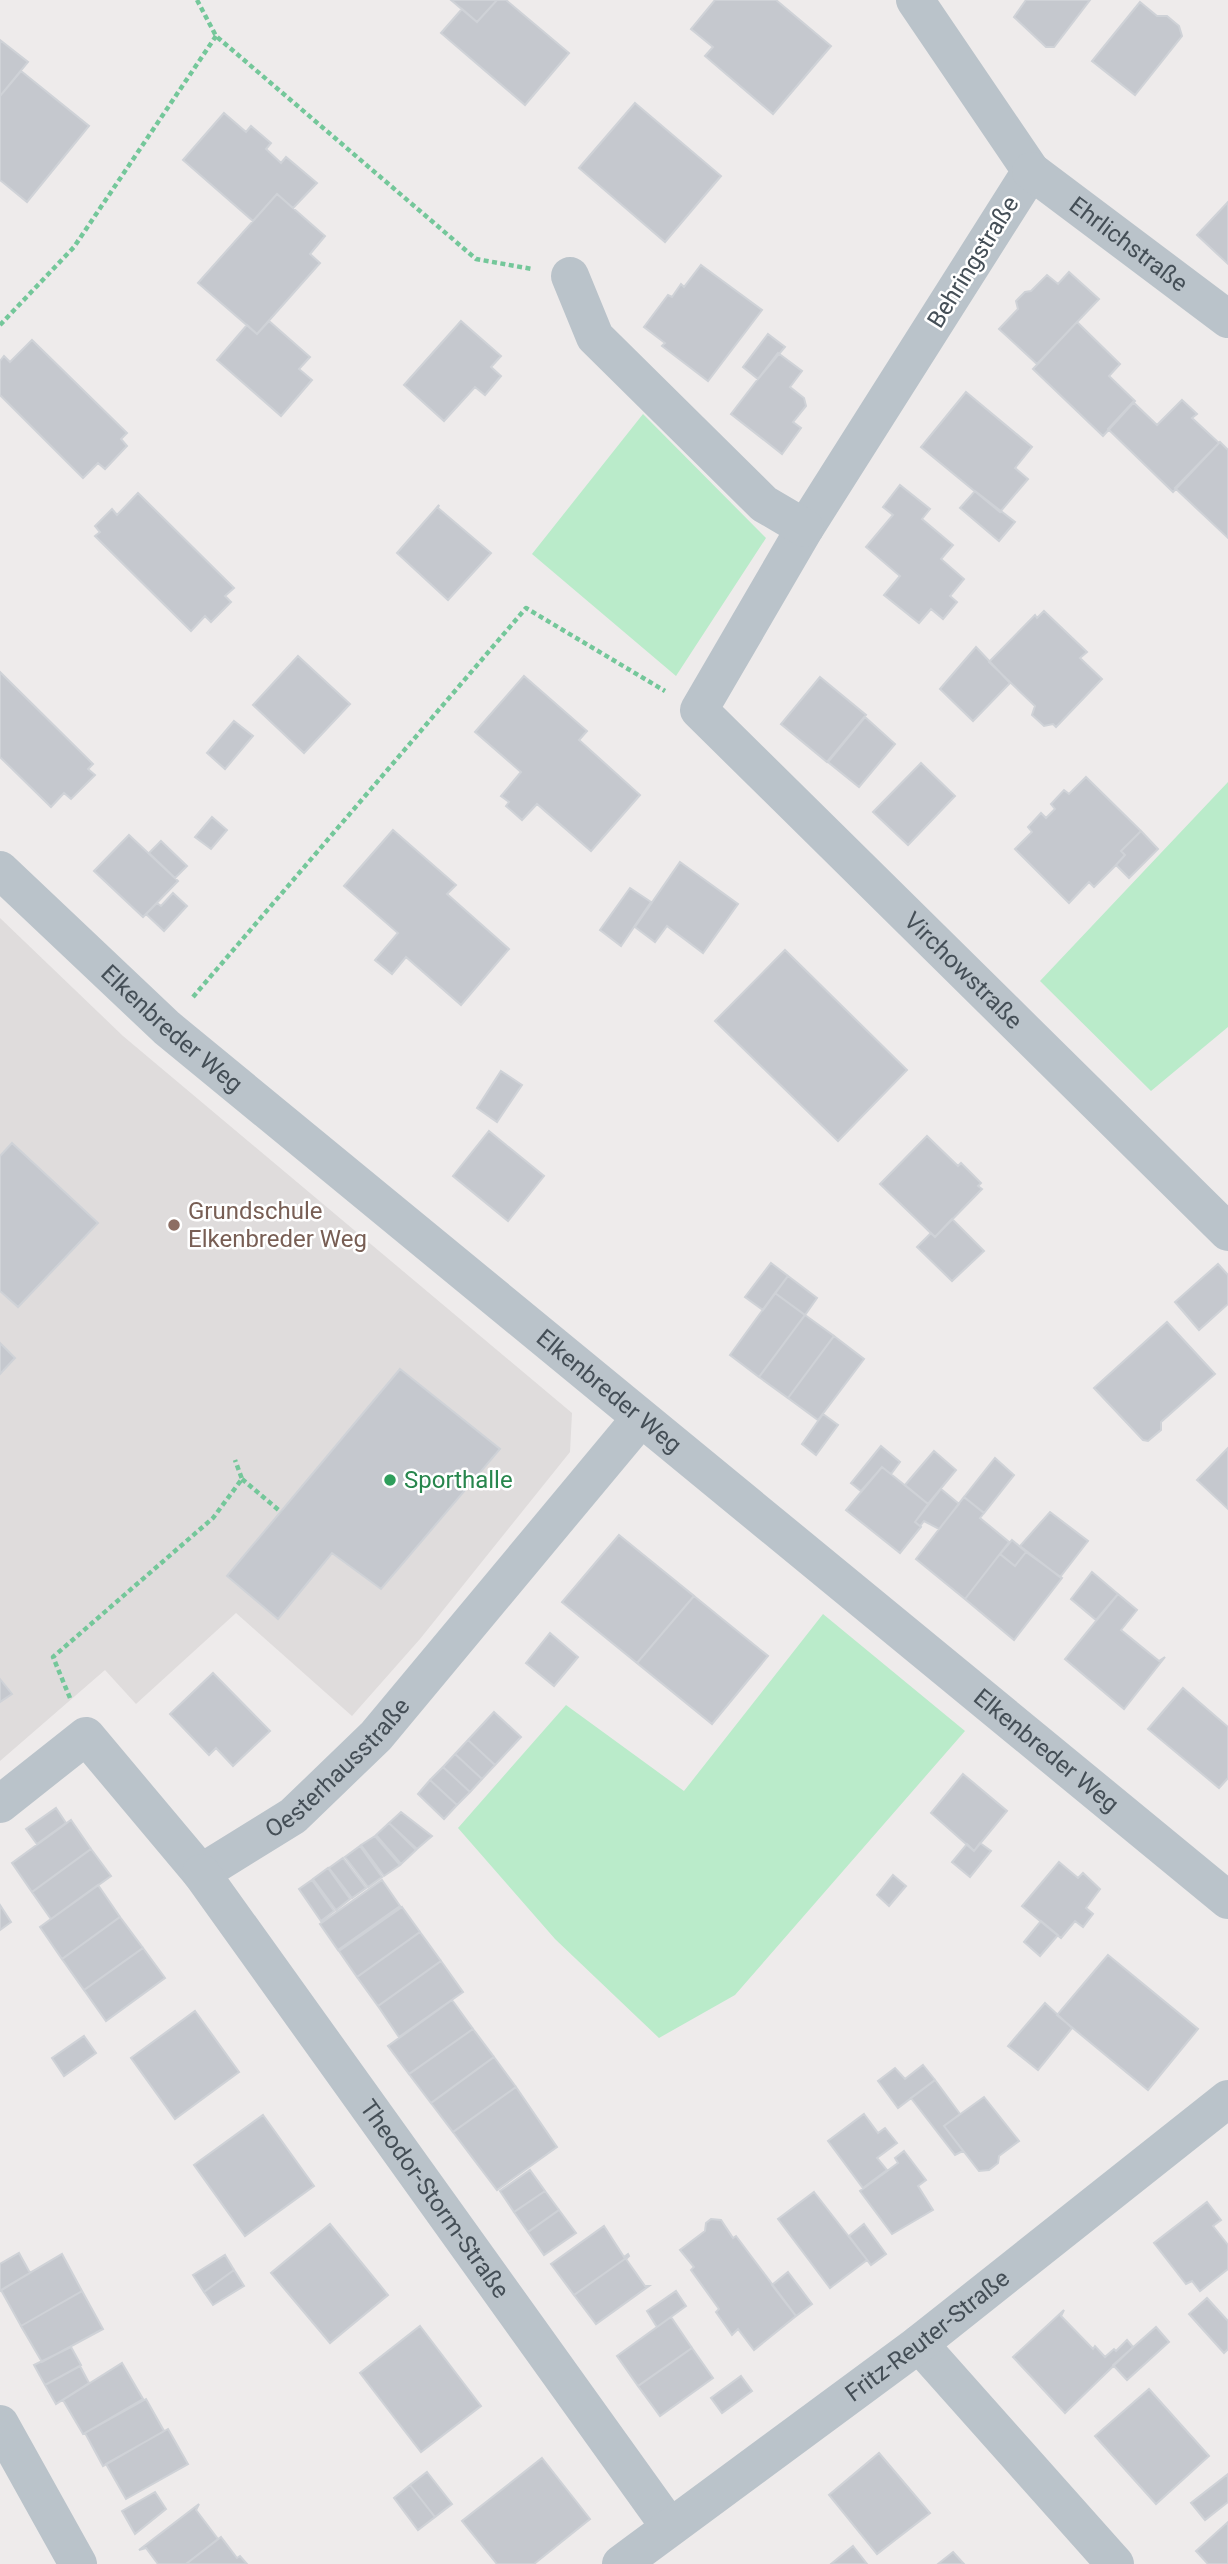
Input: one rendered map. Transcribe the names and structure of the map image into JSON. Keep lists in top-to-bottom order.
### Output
{
  "streets": {
    "street": [
      "Ehrlichstraße",
      "Behringstraße",
      "Virchowstraße",
      "Elkenbreder Weg",
      "Oesterhausstraße",
      "Theodor-Storm-Straße",
      "Fritz-Reuter-Straße"
    ]
  },
  "crossings": [
    ["Ehrlichstraße", "Behringstraße"],
    ["Behringstraße", "Virchowstraße"],
    ["Elkenbreder Weg", "Oesterhausstraße"],
    ["Oesterhausstraße", "Theodor-Storm-Straße"],
    ["Theodor-Storm-Straße", "Fritz-Reuter-Straße"]
  ],
  "places": ["Grundschule Elkenbreder Weg", "Sporthalle"]
}
